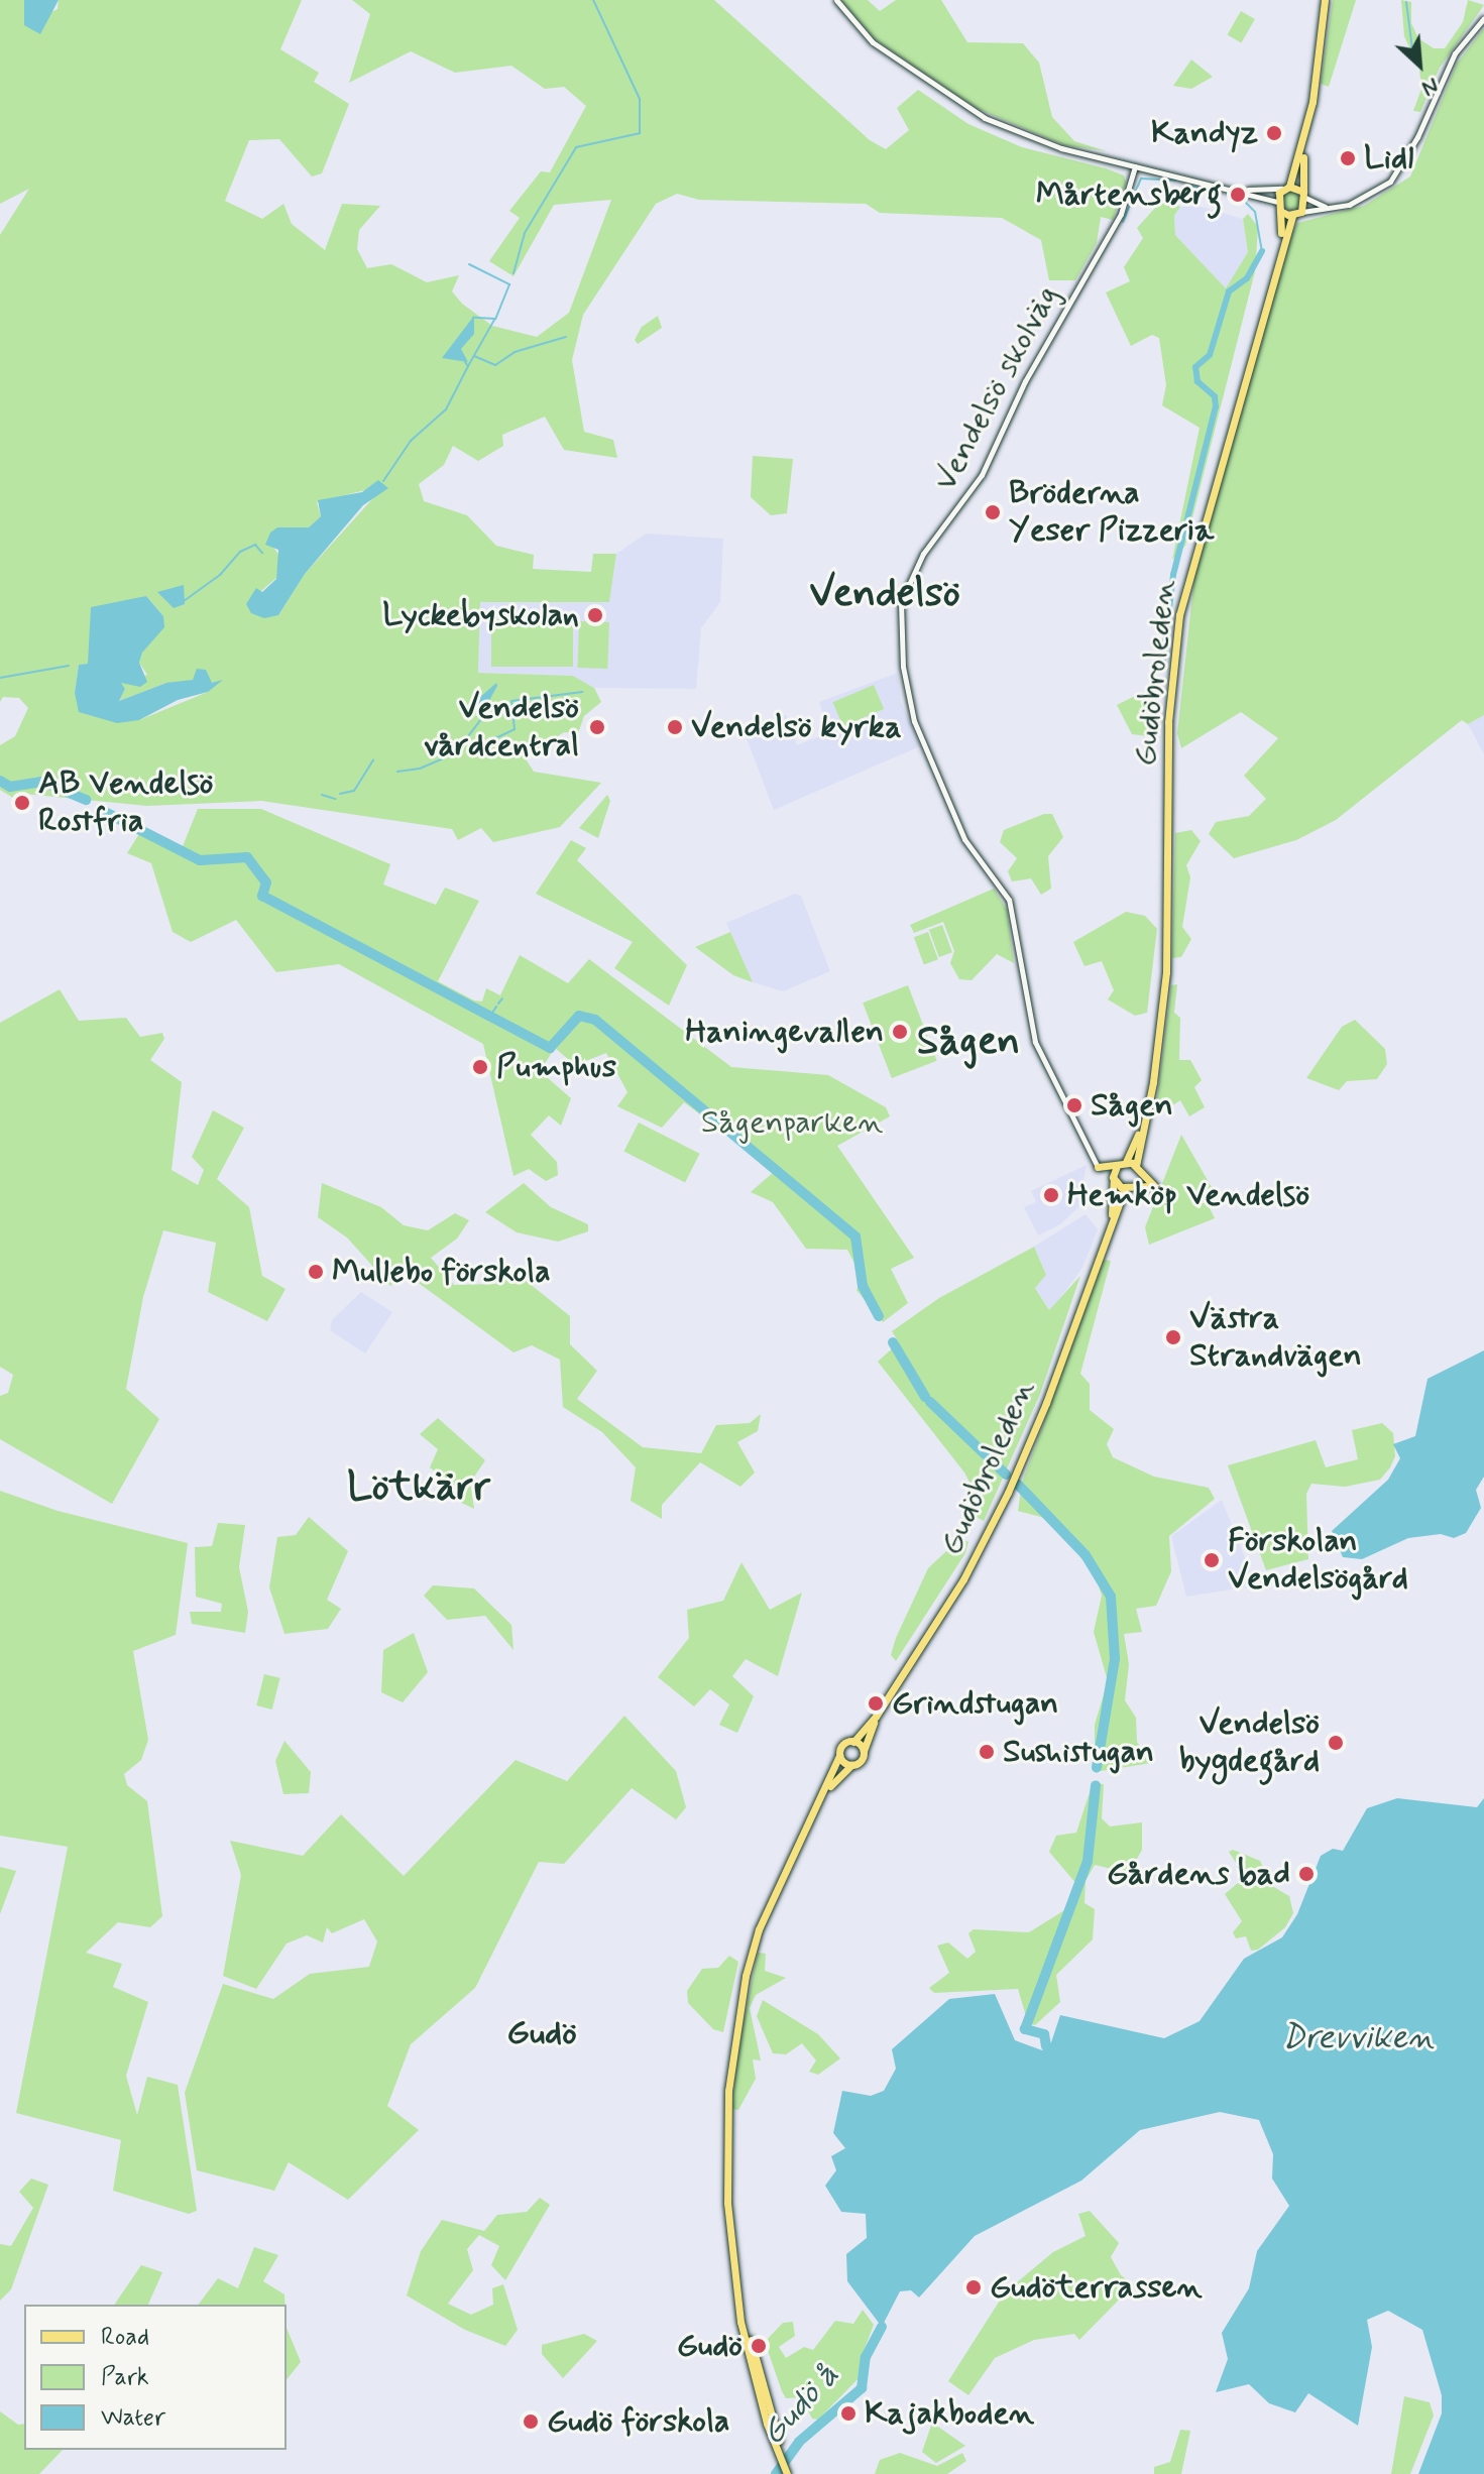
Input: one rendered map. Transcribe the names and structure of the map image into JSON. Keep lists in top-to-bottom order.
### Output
{
  "streets": {
    "main road": ["Gudöbroleden"],
    "street": ["Vendelsö skolväg"]
  },
  "districts": [
    "Vendelsö",
    "Sågen",
    "Lötkärr",
    "Gudö"
  ],
  "water": ["Drevviken", "Gudö å"],
  "parks": ["Sågenparken"],
  "places": [
    "Kandyz",
    "Lidl",
    "Mårtensberg",
    "Bröderna Yeser Pizzeria",
    "Lyckebyskolan",
    "Vendelsö vårdcentral",
    "Vendelsö kyrka",
    "AB Vendelsö Rostfria",
    "Haningevallen",
    "Pumphus",
    "Sågen",
    "Hemköp Vendelsö",
    "Mullebo förskola",
    "Västra Strandvägen",
    "Förskolan Vendelsögård",
    "Grindstugan",
    "Vendelsö bygdegård",
    "Sushistugan",
    "Gårdens bad",
    "Gudöterrassen",
    "Gudö",
    "Kajakboden",
    "Gudö förskola"
  ],
  "legend": ["Road", "Park", "Water"],
  "north": "bottom right"
}
